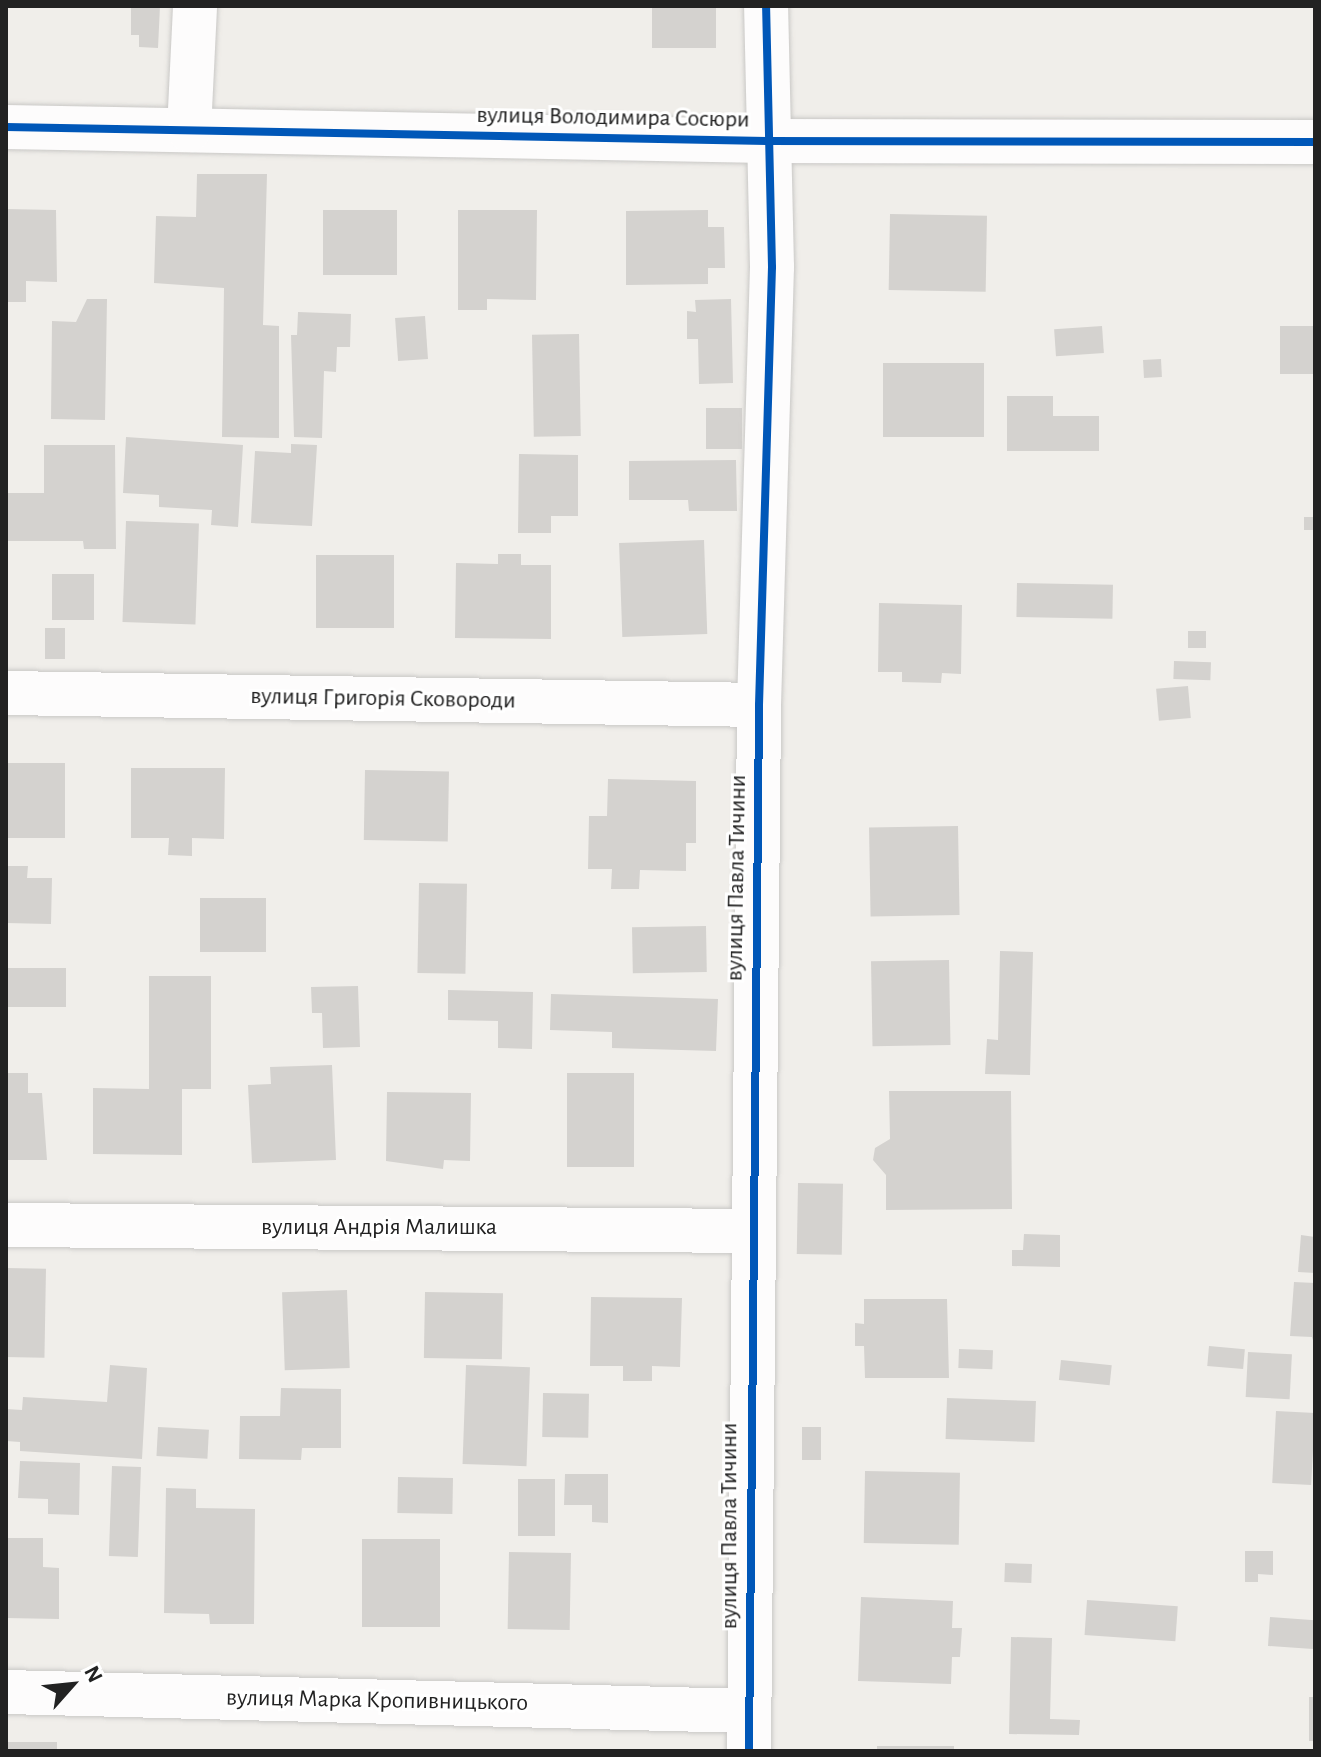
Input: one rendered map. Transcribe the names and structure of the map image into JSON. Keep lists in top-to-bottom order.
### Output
{
  "streets": {
    "street": [
      "вулиця Володимира Сосюри",
      "вулиця Григорія Сковороди",
      "вулиця Павла Тичини",
      "вулиця Андрія Малишка",
      "вулиця Марка Кропивницького"
    ]
  },
  "crossings": [
    ["вулиця Володимира Сосюри", "вулиця Павла Тичини"],
    ["вулиця Григорія Сковороди", "вулиця Павла Тичини"],
    ["вулиця Павла Тичини", "вулиця Андрія Малишка"],
    ["вулиця Павла Тичини", "вулиця Марка Кропивницького"]
  ],
  "north": "top right"
}
